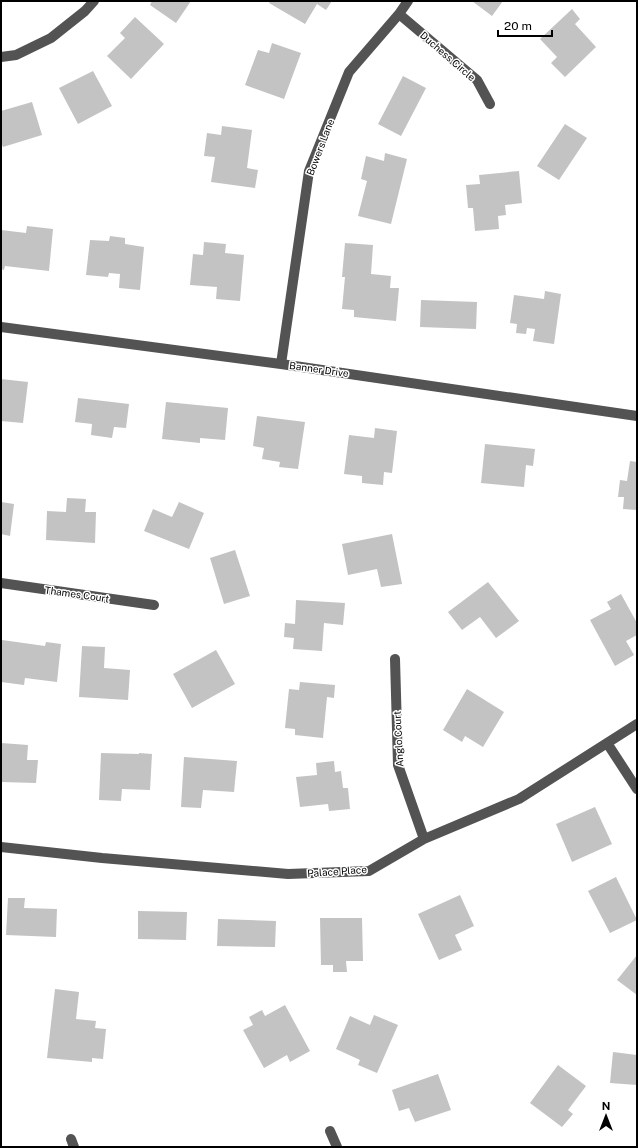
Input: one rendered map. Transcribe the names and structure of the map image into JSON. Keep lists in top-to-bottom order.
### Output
{
  "streets": {
    "street": [
      "Duchess Circle",
      "Bowers Lane",
      "Banner Drive",
      "Thames Court",
      "Anglo Court",
      "Palace Place"
    ]
  },
  "crossings": [
    ["Duchess Circle", "Bowers Lane"],
    ["Bowers Lane", "Banner Drive"],
    ["Anglo Court", "Palace Place"]
  ],
  "scale_bar": "20 m",
  "north": "top"
}
